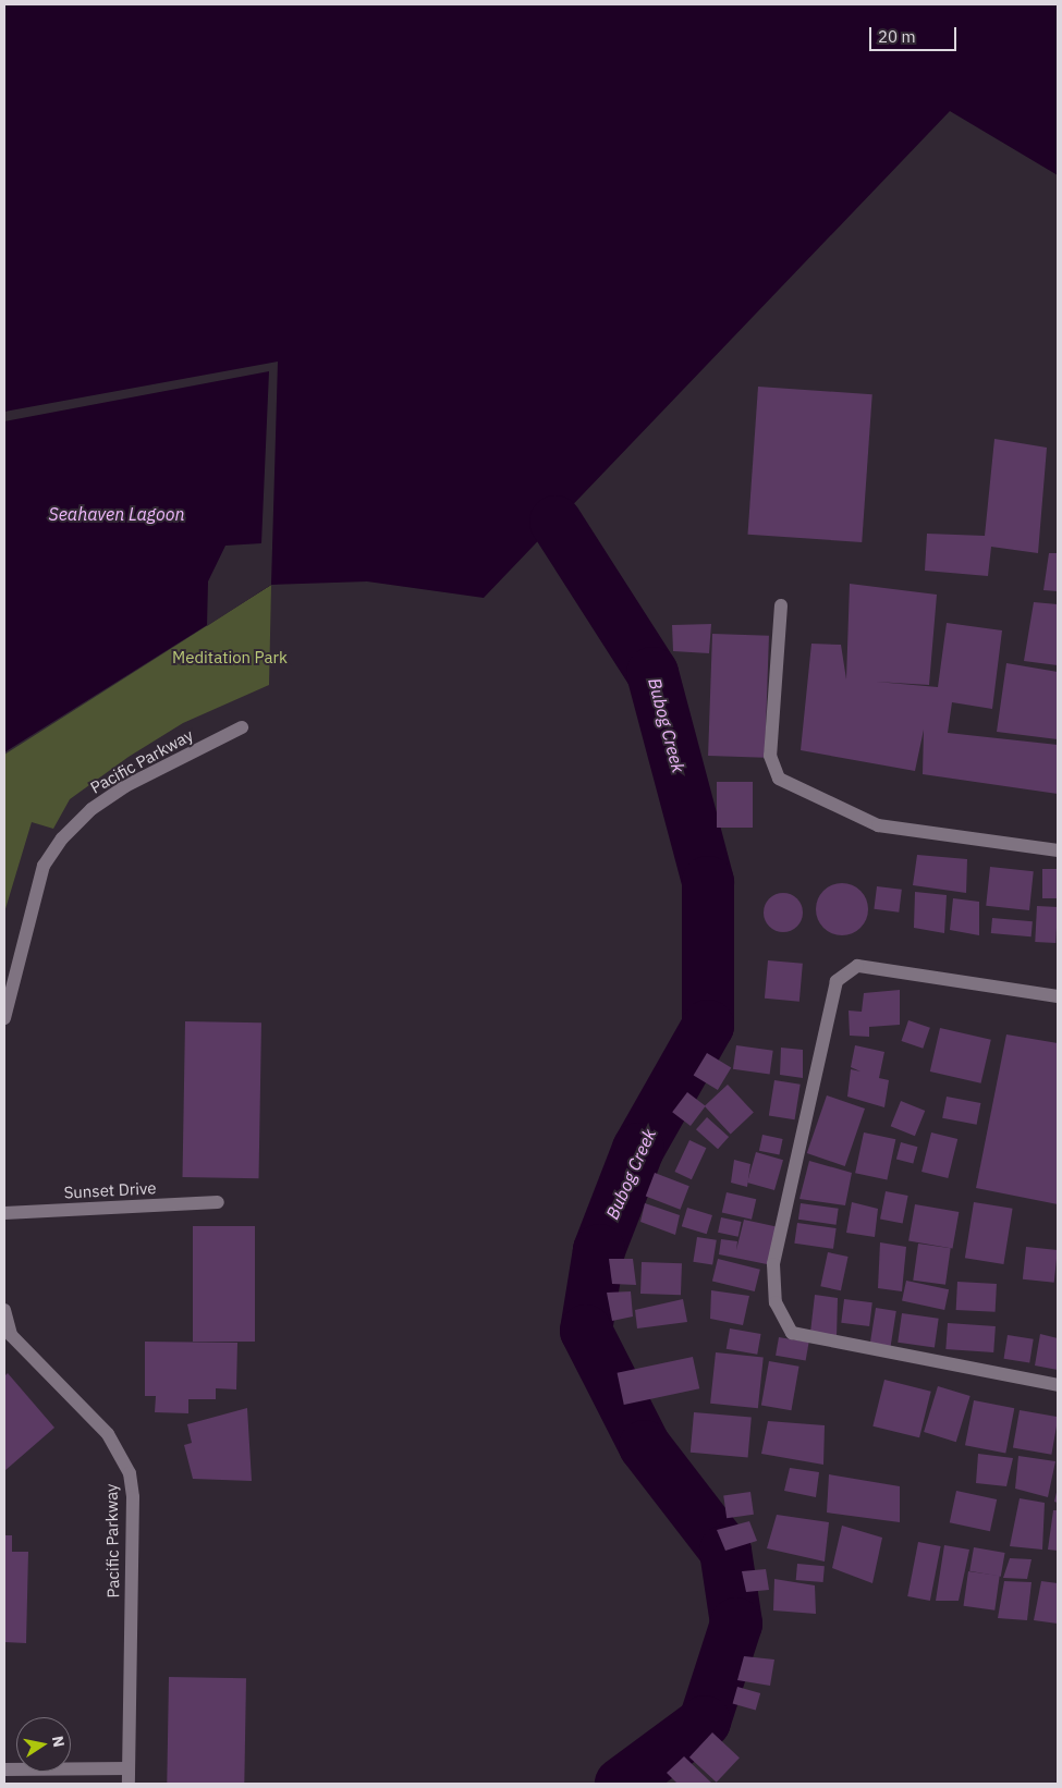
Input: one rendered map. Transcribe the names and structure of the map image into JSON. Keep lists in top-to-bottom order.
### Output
{
  "streets": {
    "street": ["Pacific Parkway", "Sunset Drive"]
  },
  "water": ["Seahaven Lagoon", "Bubog Creek"],
  "parks": ["Meditation Park"],
  "scale_bar": "20 m",
  "north": "right"
}
